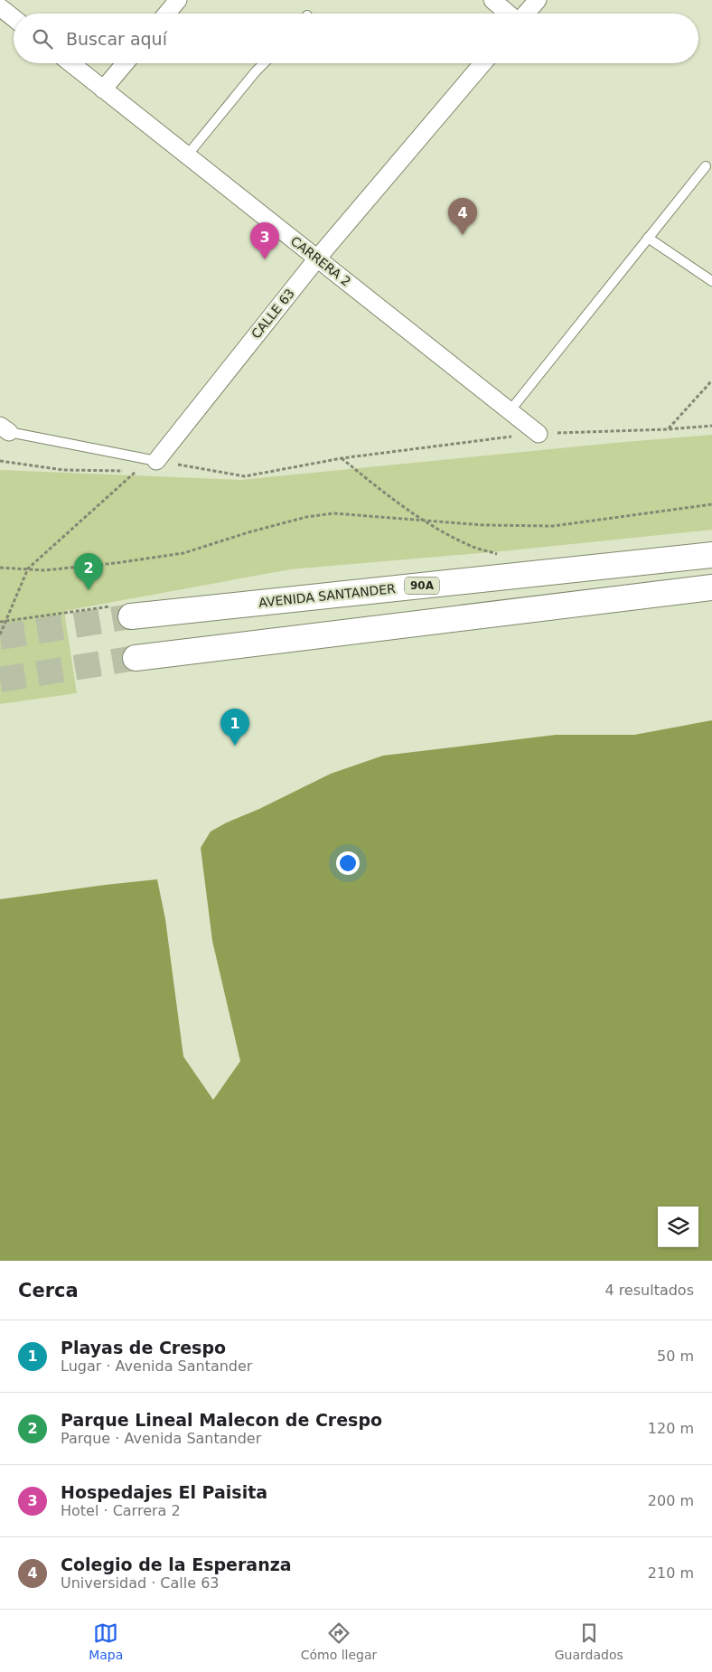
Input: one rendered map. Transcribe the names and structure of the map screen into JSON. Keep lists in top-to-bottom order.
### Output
{
  "streets": {
    "highway": ["90A", "AVENIDA SANTANDER"],
    "street": ["CARRERA 2", "CALLE 63"]
  },
  "crossings": [
    ["CARRERA 2", "CALLE 63"]
  ],
  "page": {
    "search": "Buscar aquí",
    "pins": [
      "4",
      "3",
      "2",
      "1"
    ],
    "heading": ["Cerca", "4 resultados"],
    "list": [
      {
        "mark": "1",
        "name": "Playas de Crespo",
        "note": "Lugar · Avenida Santander",
        "value": "50 m"
      },
      {
        "mark": "2",
        "name": "Parque Lineal Malecon de Crespo",
        "note": "Parque · Avenida Santander",
        "value": "120 m"
      },
      {
        "mark": "3",
        "name": "Hospedajes El Paisita",
        "note": "Hotel · Carrera 2",
        "value": "200 m"
      },
      {
        "mark": "4",
        "name": "Colegio de la Esperanza",
        "note": "Universidad · Calle 63",
        "value": "210 m"
      }
    ],
    "nav": ["Mapa", "Cómo llegar", "Guardados"]
  }
}
